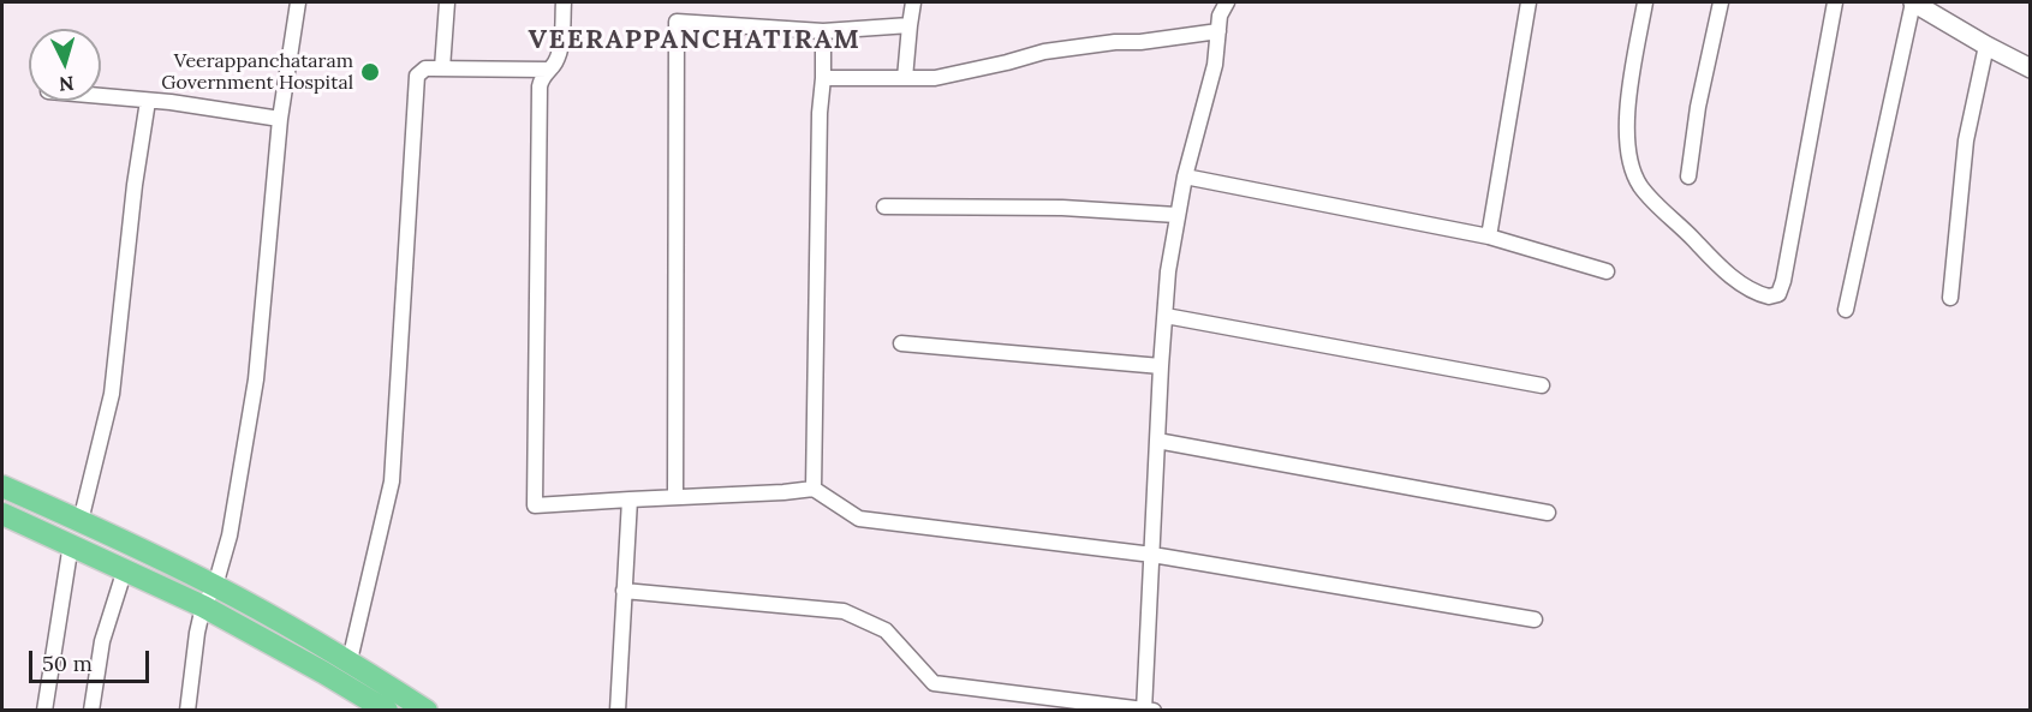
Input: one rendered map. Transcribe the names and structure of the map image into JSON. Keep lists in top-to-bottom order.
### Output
{
  "districts": ["VEERAPPANCHATIRAM"],
  "places": ["Veerappanchataram Government Hospital"],
  "scale_bar": "50 m",
  "north": "bottom"
}
